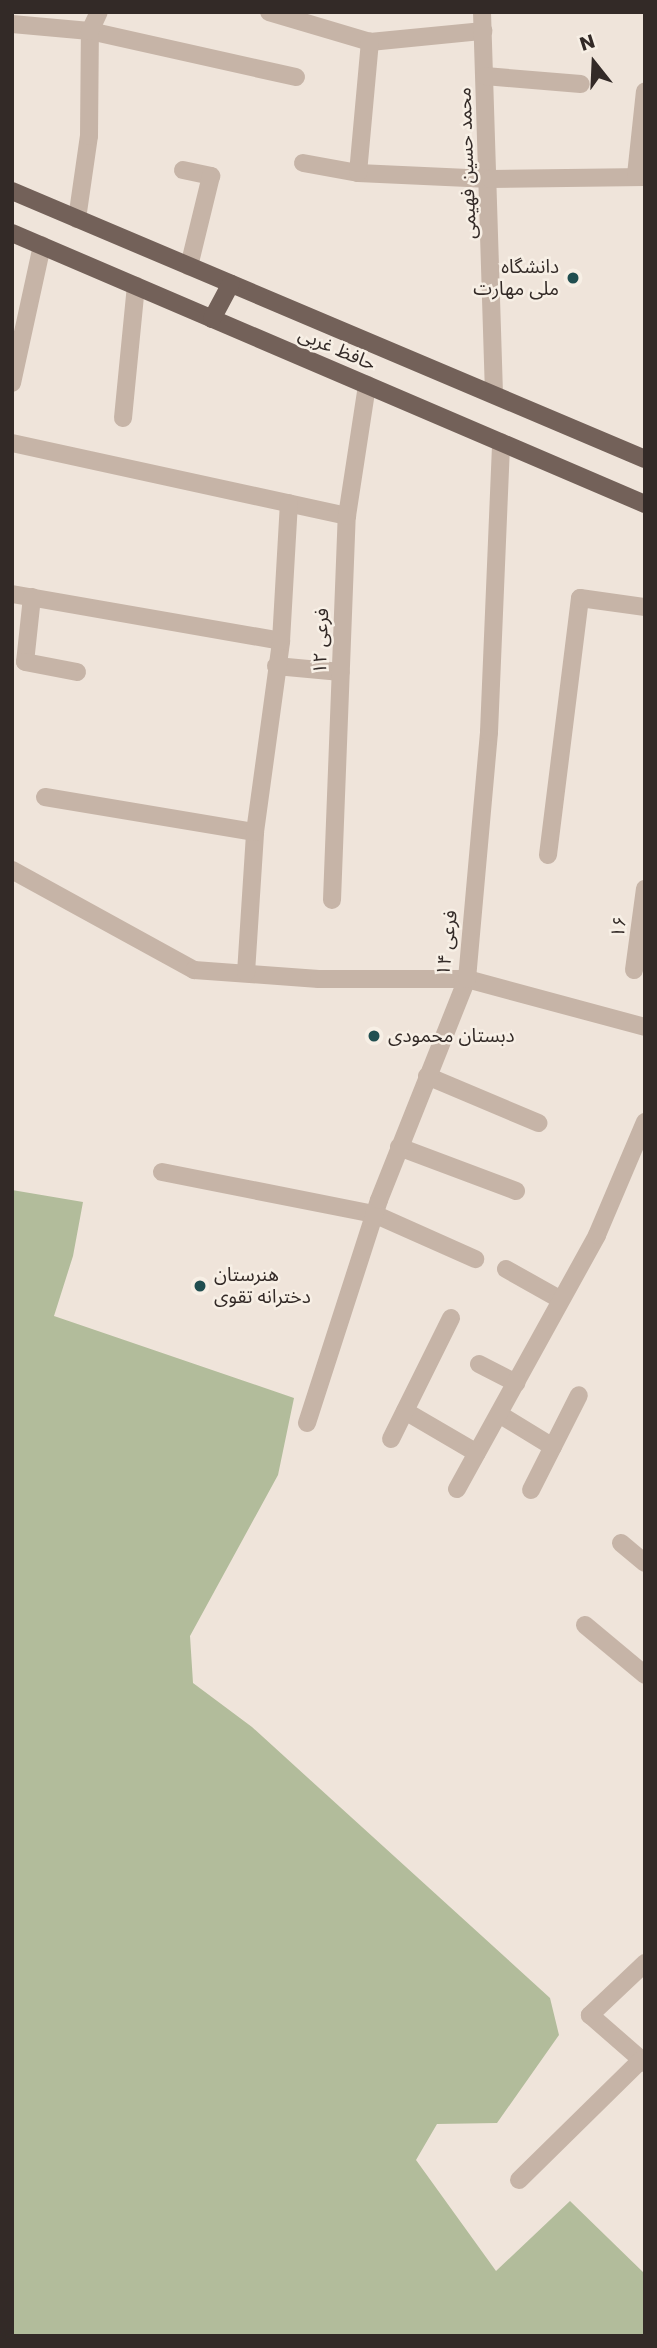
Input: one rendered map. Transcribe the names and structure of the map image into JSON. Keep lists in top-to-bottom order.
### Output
{
  "streets": {
    "main road": ["حافظ غربی"],
    "street": [
      "محمد حسین فهیمی",
      "فرعی ۱۲",
      "۱۶",
      "فرعی ۱۴"
    ]
  },
  "crossings": [
    ["محمد حسین فهیمی", "حافظ غربی"],
    ["حافظ غربی", "فرعی ۱۲"],
    ["حافظ غربی", "فرعی ۱۴"]
  ],
  "places": ["دانشگاه ملی مهارت", "دبستان محمودی", "هنرستان دخترانه تقوی"],
  "north": "top"
}
